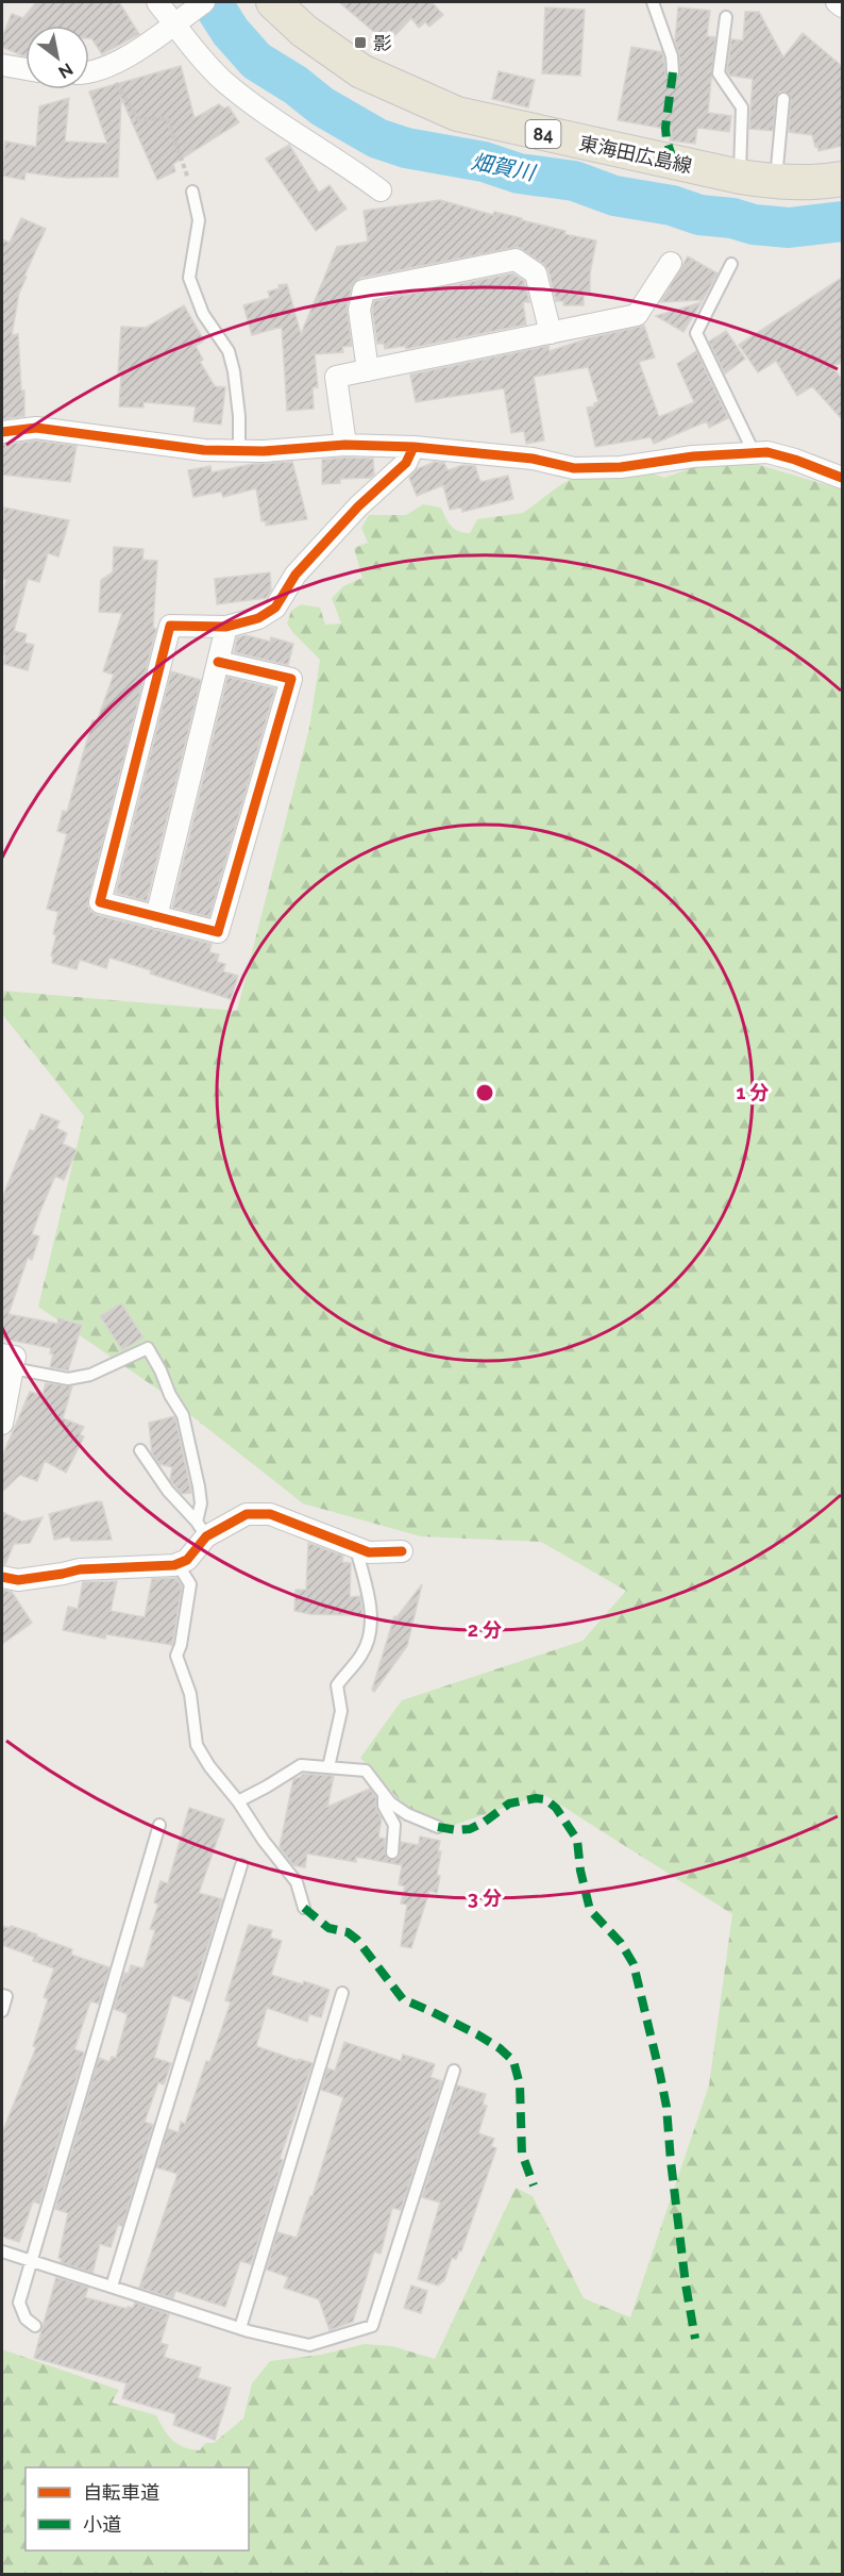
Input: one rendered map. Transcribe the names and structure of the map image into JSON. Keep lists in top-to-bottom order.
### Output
{
  "streets": {
    "main road": ["84", "東海田広島線"]
  },
  "water": ["畑賀川"],
  "places": {
    "transit": ["影"]
  },
  "legend": ["自転車道", "小道"],
  "north": "bottom right",
  "rings": ["1 分", "2 分", "3 分"]
}
